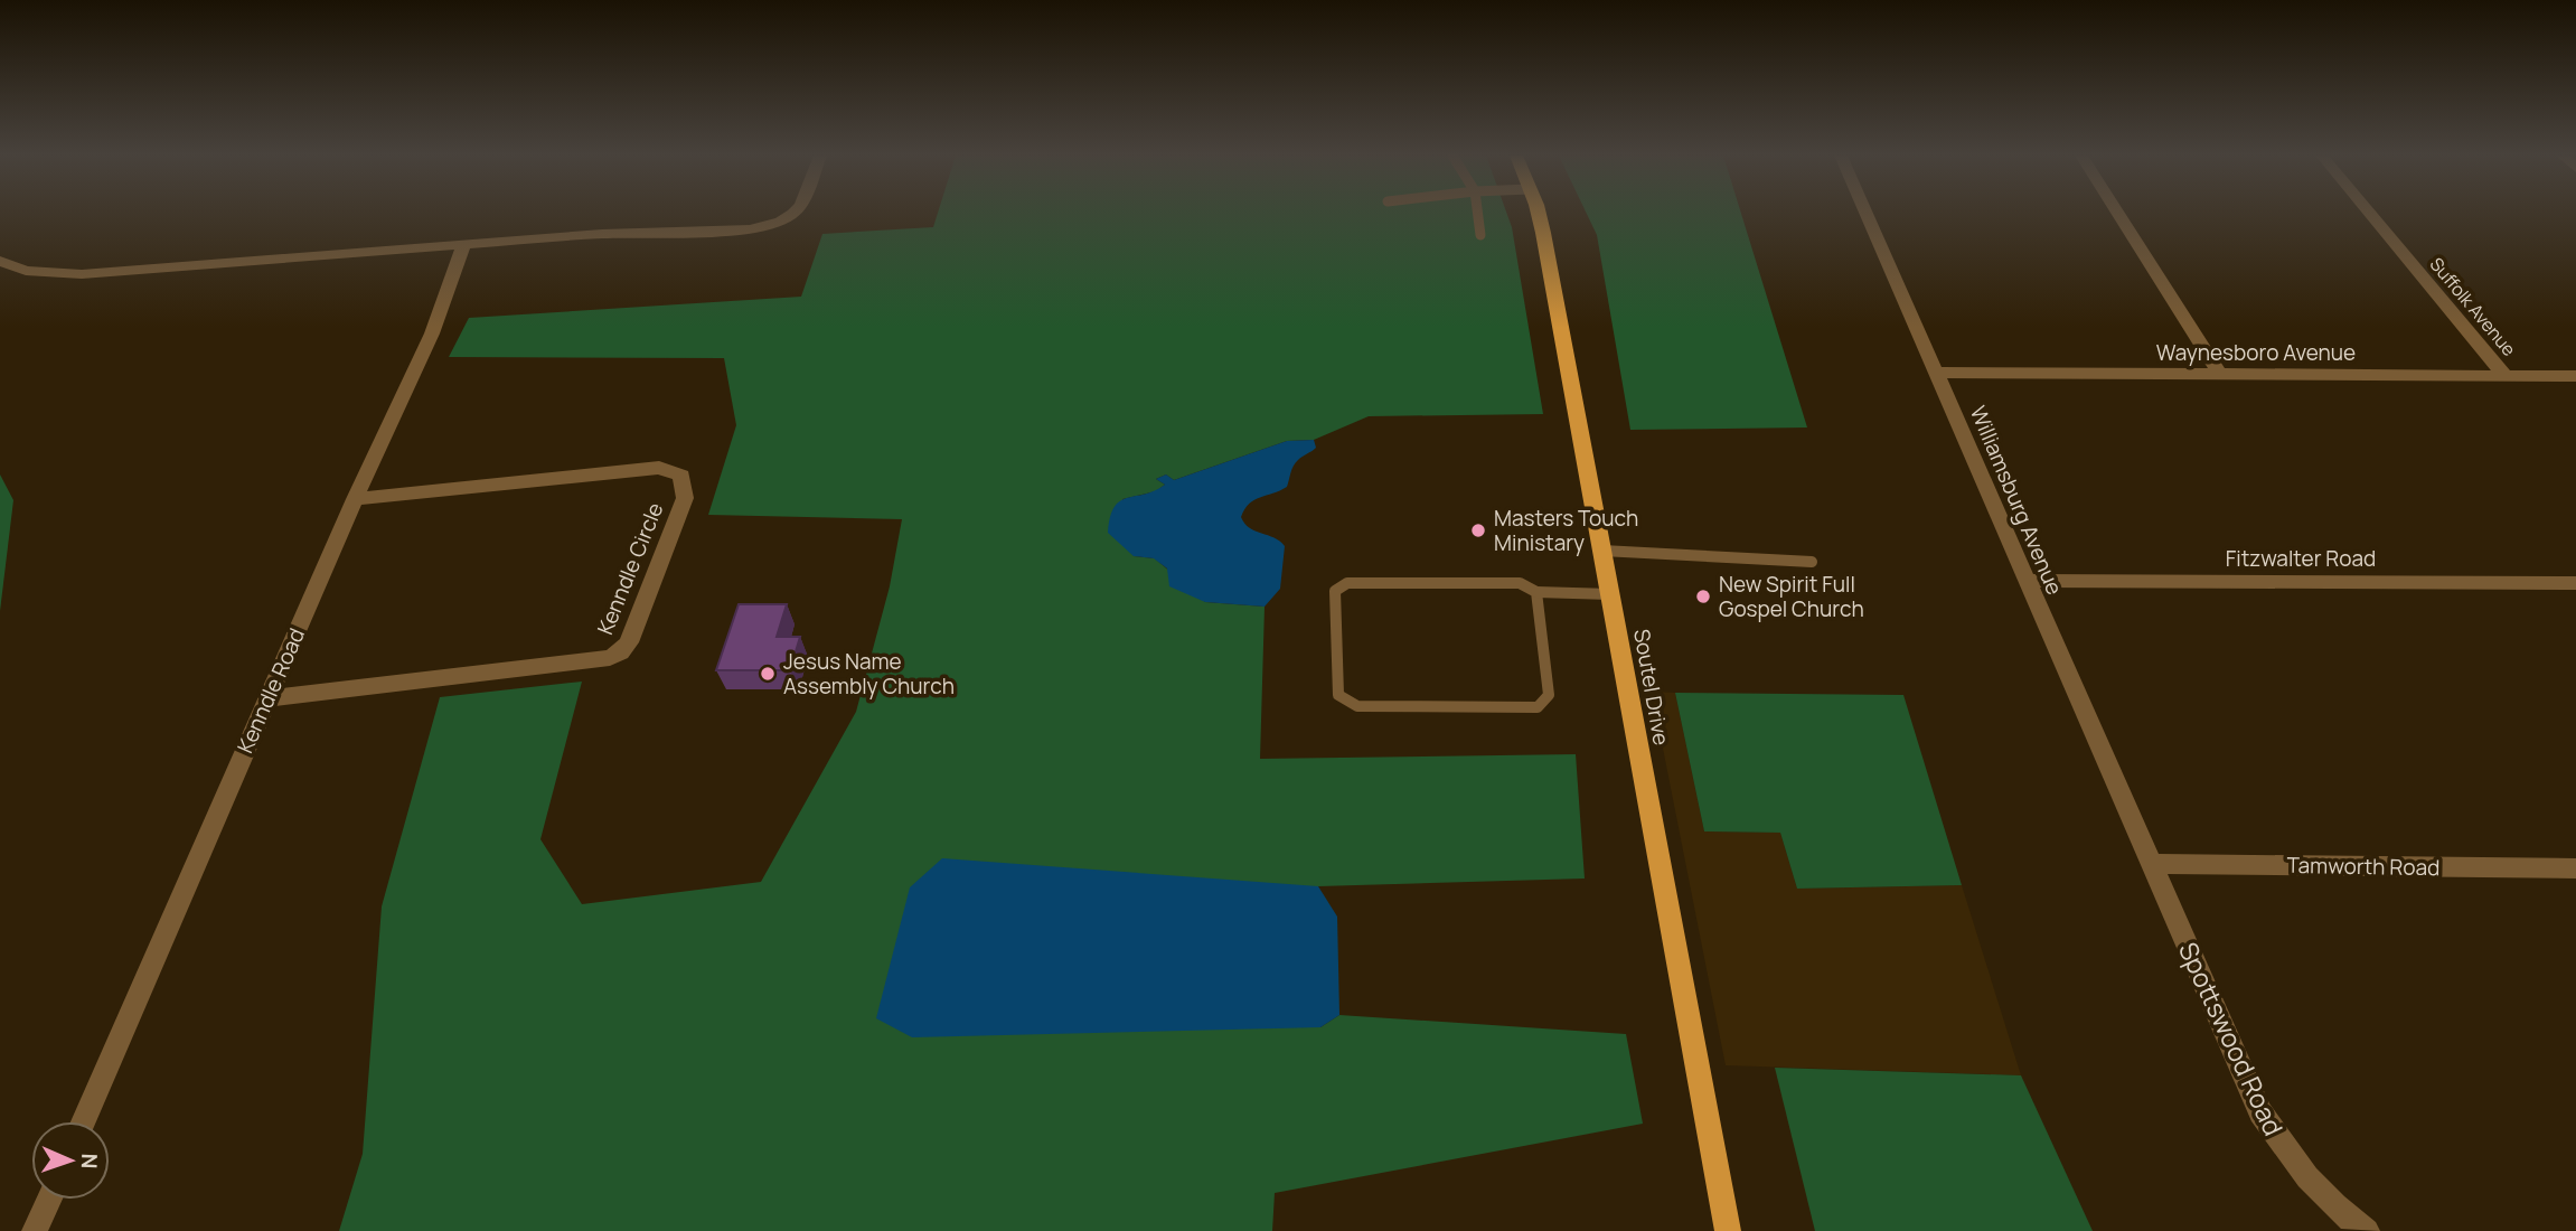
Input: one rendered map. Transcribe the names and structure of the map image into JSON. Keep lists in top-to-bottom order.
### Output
{
  "streets": {
    "main road": ["Soutel Drive"],
    "street": [
      "Suffolk Avenue",
      "Waynesboro Avenue",
      "Williamsburg Avenue",
      "Fitzwalter Road",
      "Kenndle Circle",
      "Kenndle Road",
      "Tamworth Road",
      "Spottswood Road"
    ]
  },
  "crossings": [
    ["Suffolk Avenue", "Waynesboro Avenue"],
    ["Waynesboro Avenue", "Williamsburg Avenue"],
    ["Williamsburg Avenue", "Fitzwalter Road"],
    ["Williamsburg Avenue", "Tamworth Road"],
    ["Williamsburg Avenue", "Spottswood Road"],
    ["Kenndle Circle", "Kenndle Road"],
    ["Tamworth Road", "Spottswood Road"]
  ],
  "places": ["Masters Touch Ministary", "New Spirit Full Gospel Church", "Jesus Name Assembly Church"],
  "north": "right"
}
